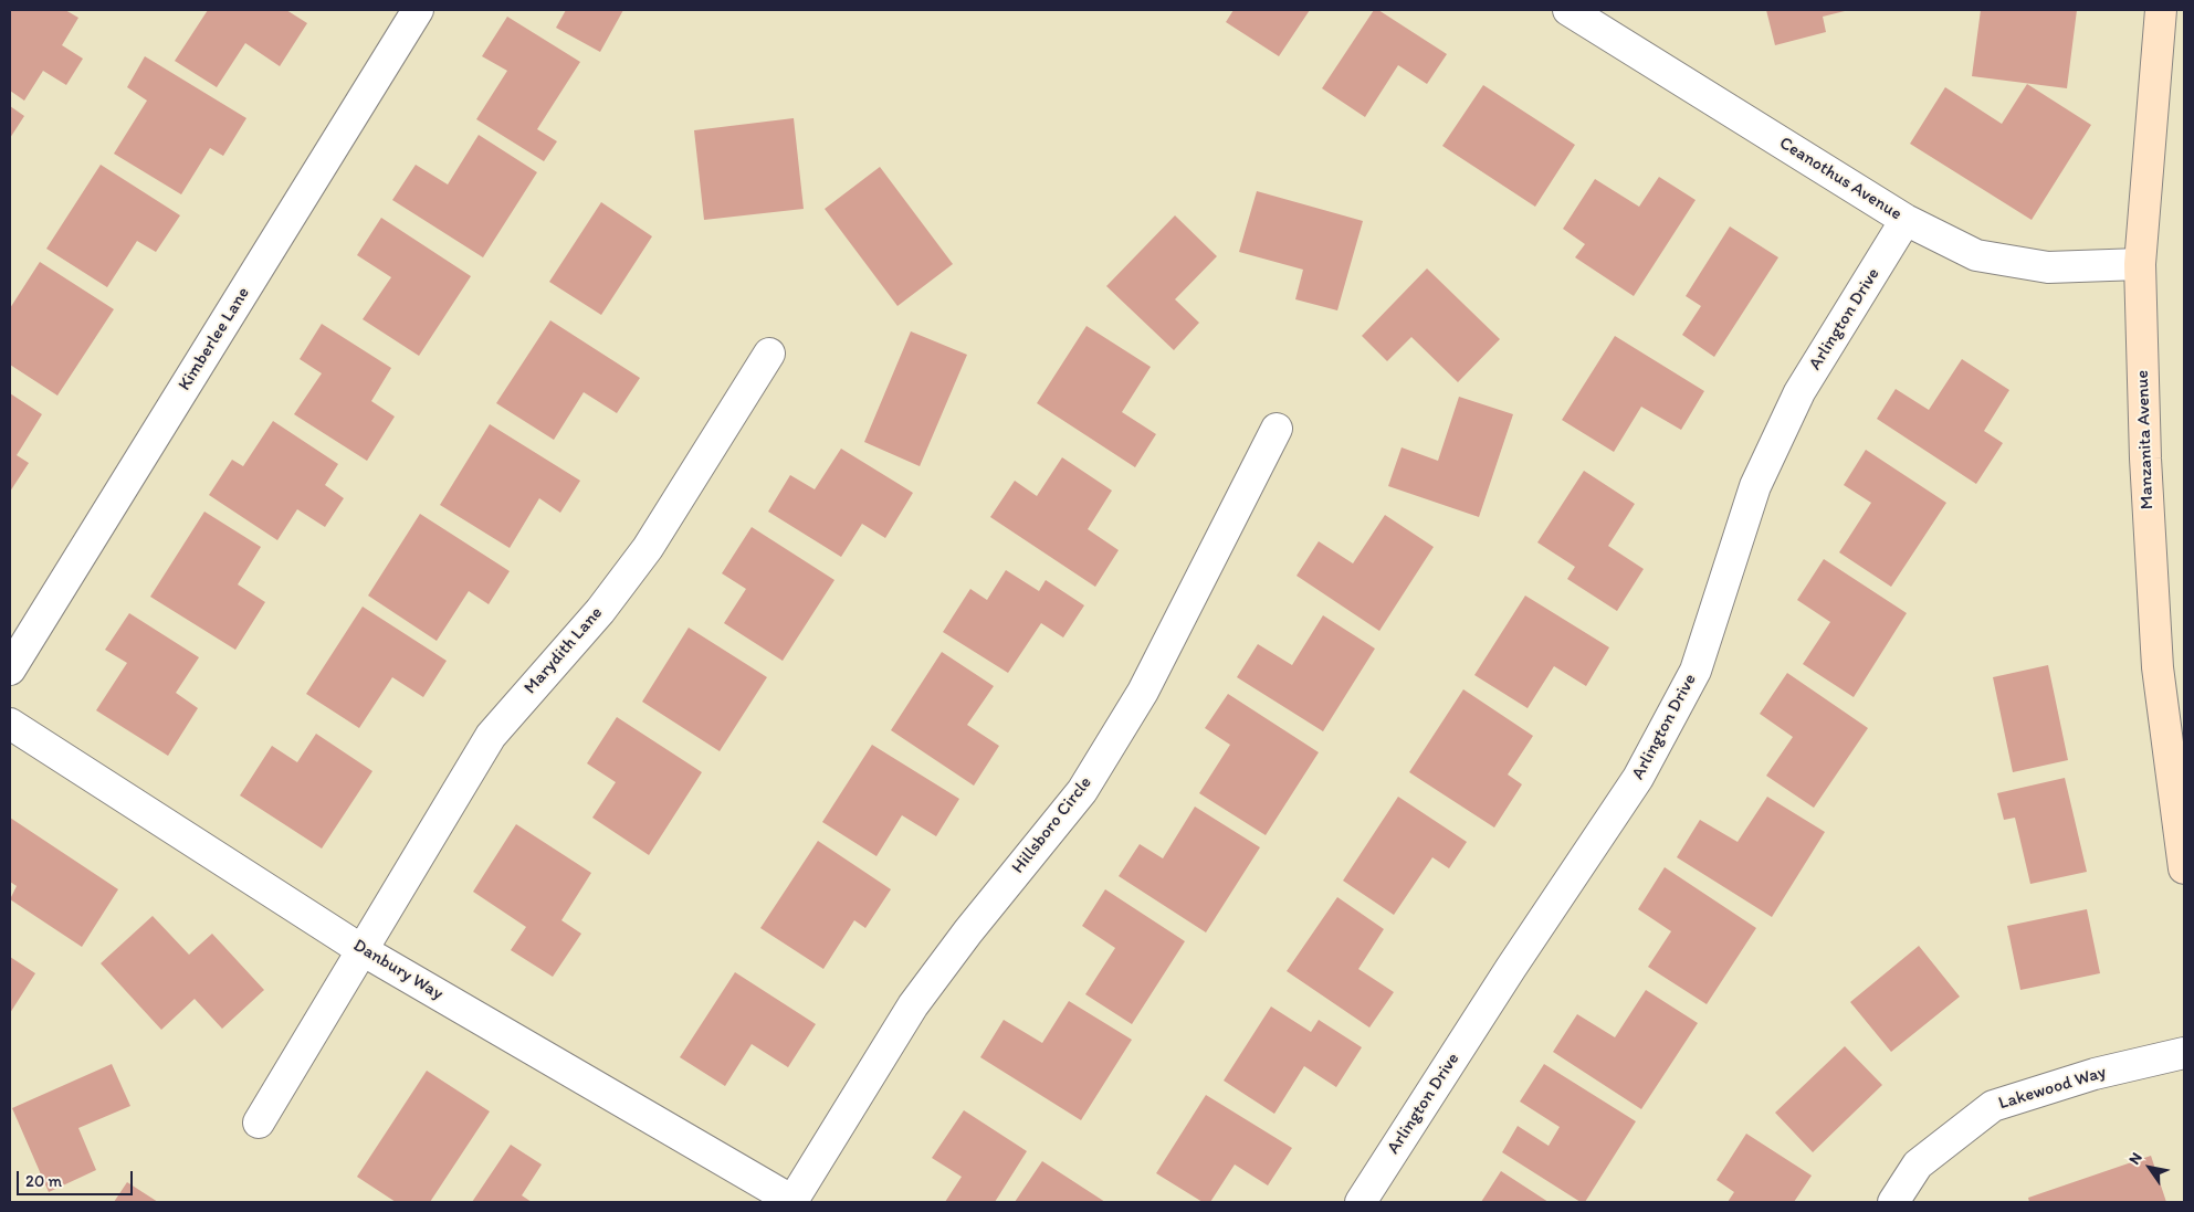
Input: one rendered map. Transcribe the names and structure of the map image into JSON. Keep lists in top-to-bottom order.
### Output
{
  "streets": {
    "street": [
      "Ceanothus Avenue",
      "Arlington Drive",
      "Kimberlee Lane",
      "Manzanita Avenue",
      "Marydith Lane",
      "Hillsboro Circle",
      "Danbury Way",
      "Lakewood Way"
    ]
  },
  "crossings": [
    ["Ceanothus Avenue", "Arlington Drive"],
    ["Ceanothus Avenue", "Manzanita Avenue"],
    ["Marydith Lane", "Danbury Way"],
    ["Hillsboro Circle", "Danbury Way"]
  ],
  "scale_bar": "20 m",
  "north": "top left"
}
